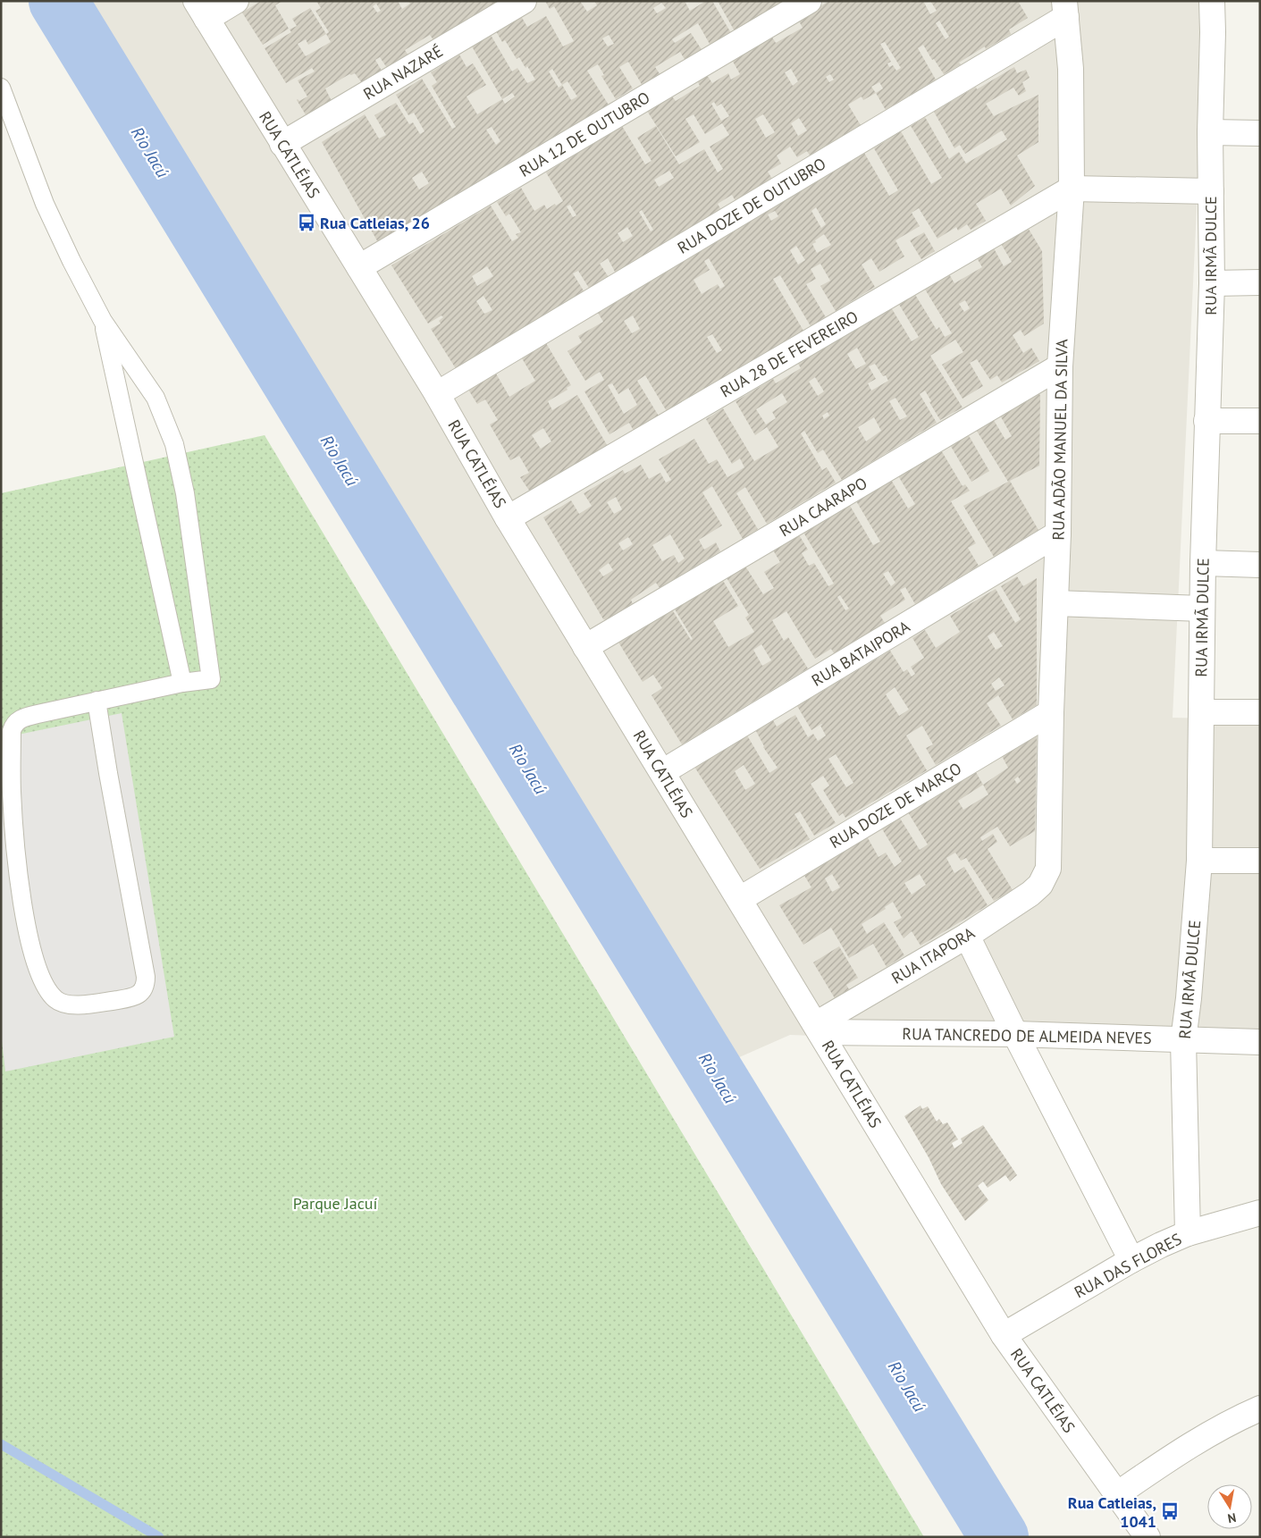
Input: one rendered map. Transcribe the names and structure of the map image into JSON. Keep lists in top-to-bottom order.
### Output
{
  "streets": {
    "street": [
      "RUA NAZARÉ",
      "RUA 12 DE OUTUBRO",
      "RUA CATLÉIAS",
      "RUA DOZE DE OUTUBRO",
      "RUA IRMÃ DULCE",
      "RUA 28 DE FEVEREIRO",
      "RUA ADÃO MANUEL DA SILVA",
      "RUA CAARAPO",
      "RUA BATAIPORA",
      "RUA DOZE DE MARÇO",
      "RUA ITAPORA",
      "RUA TANCREDO DE ALMEIDA NEVES",
      "RUA DAS FLORES"
    ]
  },
  "crossings": [
    ["RUA NAZARÉ", "RUA CATLÉIAS"],
    ["RUA 12 DE OUTUBRO", "RUA CATLÉIAS"],
    ["RUA CATLÉIAS", "RUA DOZE DE OUTUBRO"],
    ["RUA CATLÉIAS", "RUA 28 DE FEVEREIRO"],
    ["RUA CATLÉIAS", "RUA CAARAPO"],
    ["RUA CATLÉIAS", "RUA BATAIPORA"],
    ["RUA CATLÉIAS", "RUA DOZE DE MARÇO"],
    ["RUA CATLÉIAS", "RUA ITAPORA"],
    ["RUA CATLÉIAS", "RUA TANCREDO DE ALMEIDA NEVES"],
    ["RUA CATLÉIAS", "RUA DAS FLORES"],
    ["RUA DOZE DE OUTUBRO", "RUA ADÃO MANUEL DA SILVA"],
    ["RUA IRMÃ DULCE", "RUA TANCREDO DE ALMEIDA NEVES"],
    ["RUA IRMÃ DULCE", "RUA DAS FLORES"],
    ["RUA 28 DE FEVEREIRO", "RUA ADÃO MANUEL DA SILVA"],
    ["RUA ADÃO MANUEL DA SILVA", "RUA CAARAPO"],
    ["RUA ADÃO MANUEL DA SILVA", "RUA BATAIPORA"],
    ["RUA ADÃO MANUEL DA SILVA", "RUA DOZE DE MARÇO"],
    ["RUA ADÃO MANUEL DA SILVA", "RUA ITAPORA"],
    ["RUA ITAPORA", "RUA TANCREDO DE ALMEIDA NEVES"]
  ],
  "water": ["Rio Jacú"],
  "parks": ["Parque Jacuí"],
  "places": {
    "bus stop": ["Rua Catleias, 26", "Rua Catleias, 1041"]
  },
  "north": "bottom"
}
